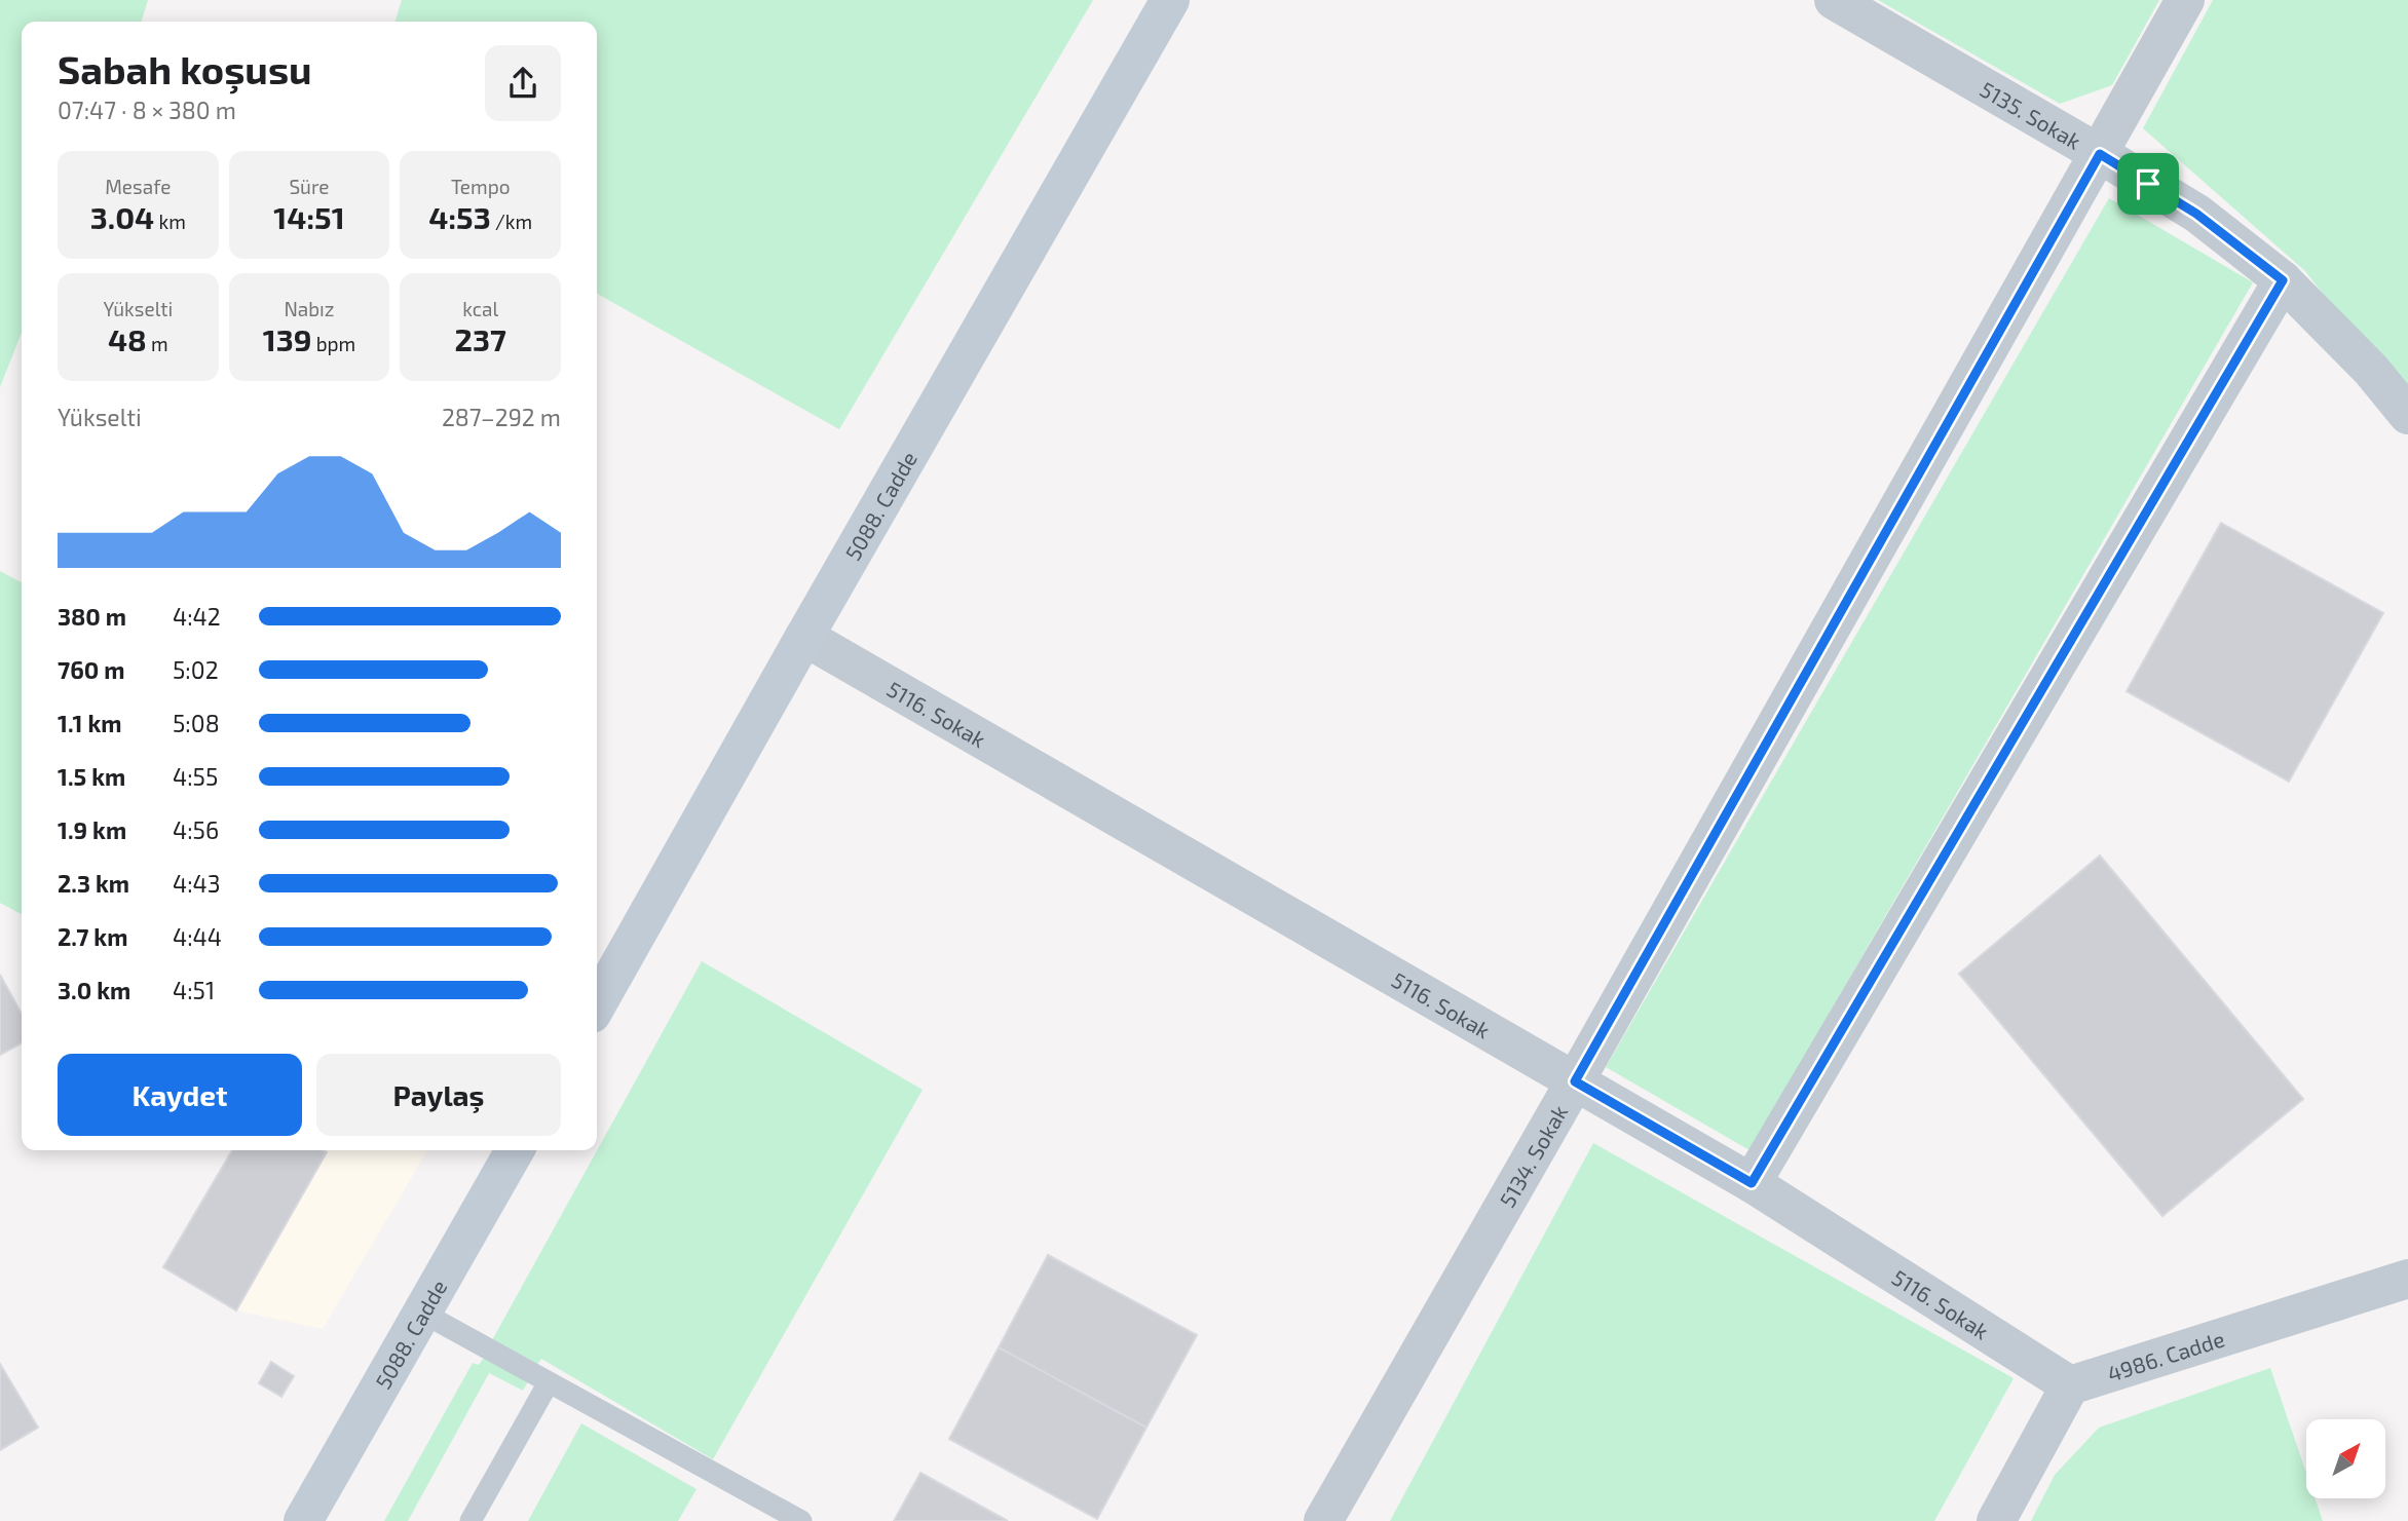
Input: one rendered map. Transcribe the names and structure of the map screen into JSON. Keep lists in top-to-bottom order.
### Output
{
  "streets": {
    "street": [
      "5135. Sokak",
      "5088. Cadde",
      "5116. Sokak",
      "5134. Sokak",
      "4986. Cadde"
    ]
  },
  "crossings": [
    ["5135. Sokak", "5134. Sokak"],
    ["5088. Cadde", "5116. Sokak"],
    ["5116. Sokak", "5134. Sokak"],
    ["5116. Sokak", "4986. Cadde"]
  ],
  "north": "top right",
  "page": {
    "heading": ["Sabah koşusu", "07:47 · 8 × 380 m"],
    "stats": [
      ["Mesafe", "3.04 km"],
      ["Süre", "14:51"],
      ["Tempo", "4:53 /km"],
      ["Yükselti", "48 m"],
      ["Nabız", "139 bpm"],
      ["kcal", "237"]
    ],
    "chart": ["Yükselti", "287–292 m"],
    "list": [
      {
        "name": "380 m",
        "note": "4:42"
      },
      {
        "name": "760 m",
        "note": "5:02"
      },
      {
        "name": "1.1 km",
        "note": "5:08"
      },
      {
        "name": "1.5 km",
        "note": "4:55"
      },
      {
        "name": "1.9 km",
        "note": "4:56"
      },
      {
        "name": "2.3 km",
        "note": "4:43"
      },
      {
        "name": "2.7 km",
        "note": "4:44"
      },
      {
        "name": "3.0 km",
        "note": "4:51"
      }
    ],
    "buttons": ["Kaydet", "Paylaş"]
  }
}
